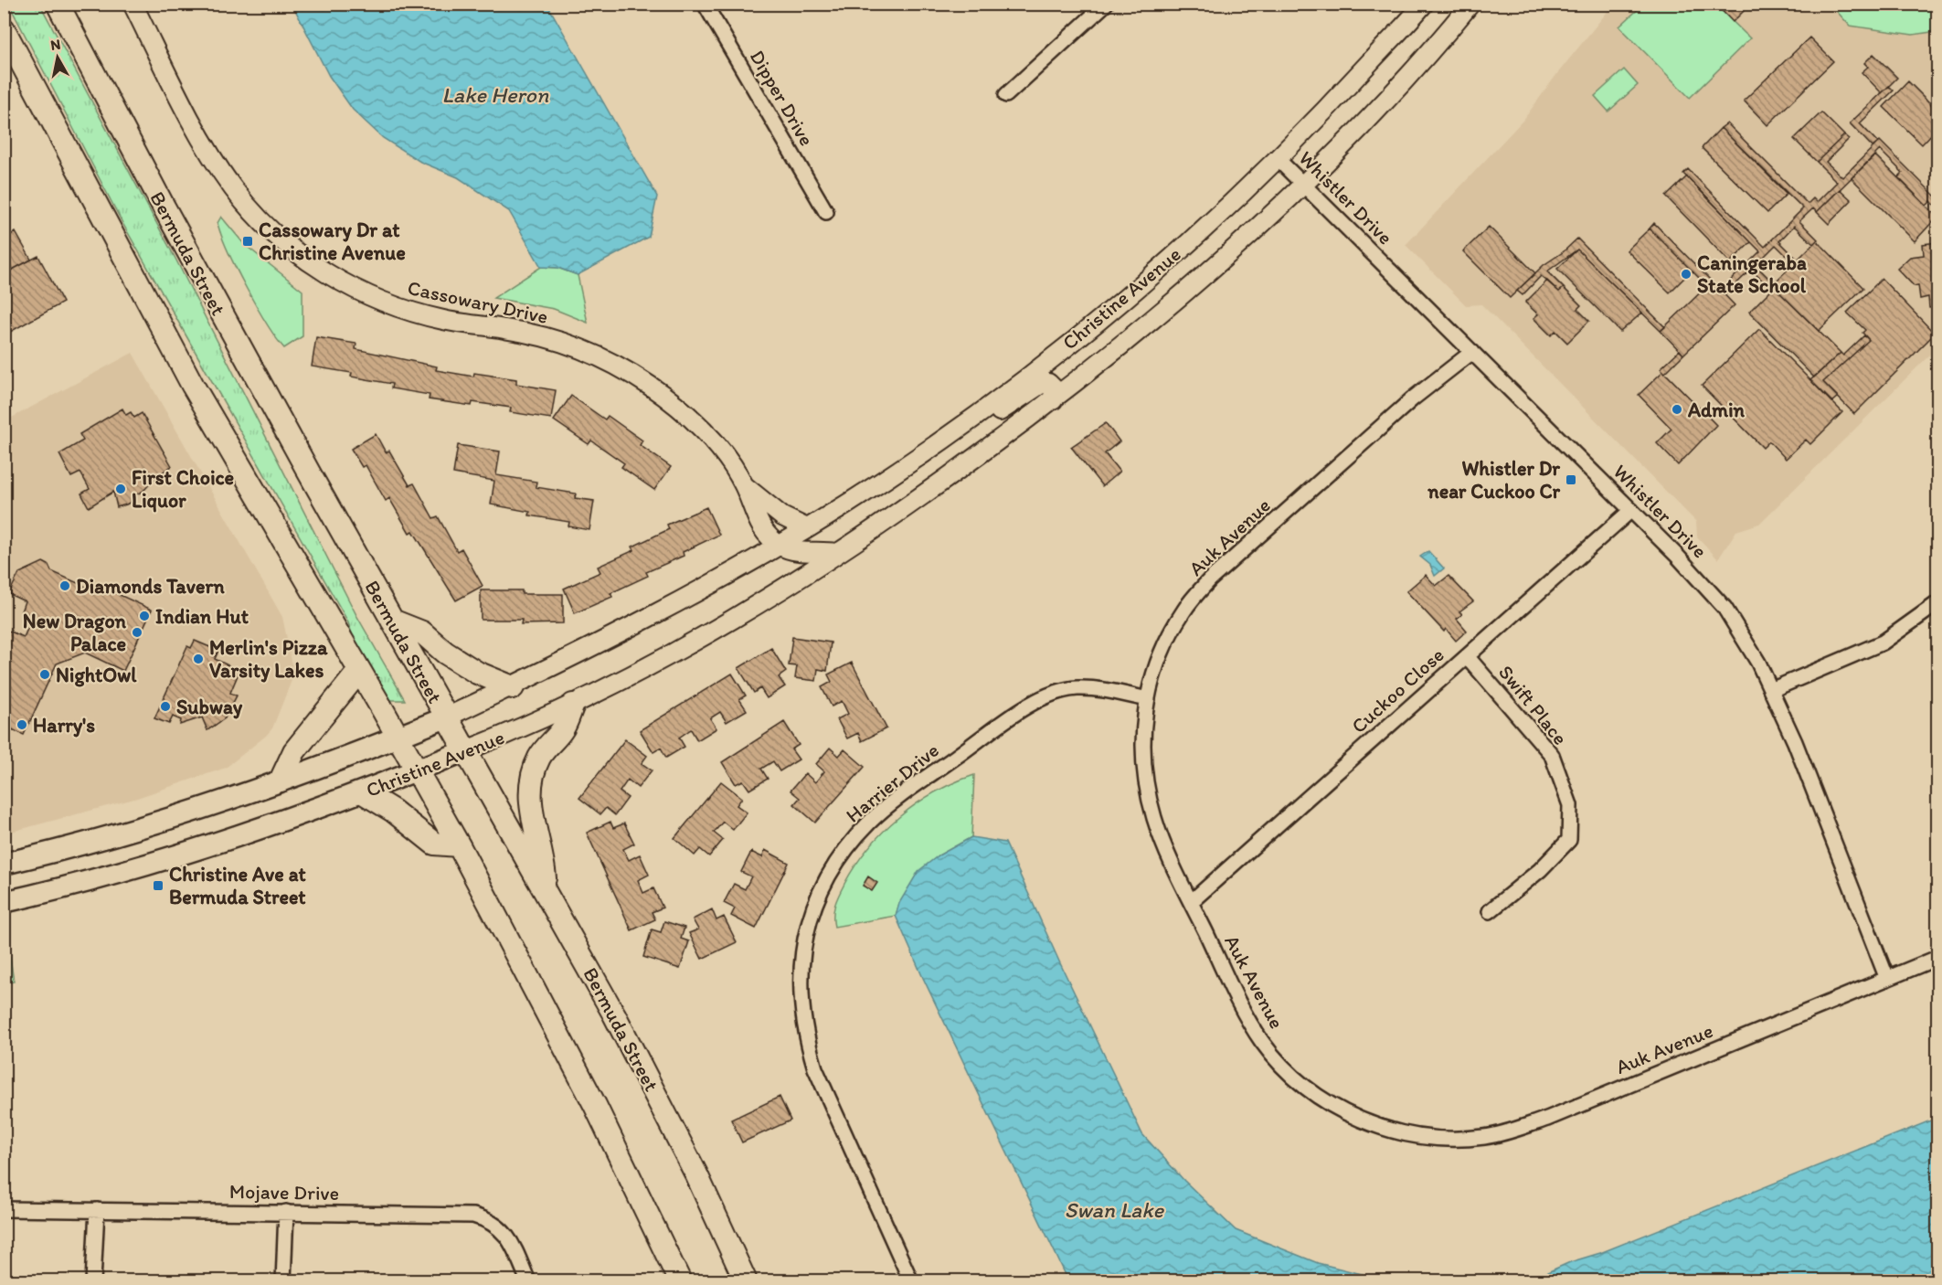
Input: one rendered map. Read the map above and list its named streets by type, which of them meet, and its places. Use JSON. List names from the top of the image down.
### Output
{
  "streets": {
    "main road": ["Bermuda Street", "Christine Avenue"],
    "street": [
      "Dipper Drive",
      "Whistler Drive",
      "Cassowary Drive",
      "Auk Avenue",
      "Cuckoo Close",
      "Swift Place",
      "Harrier Drive",
      "Mojave Drive"
    ]
  },
  "crossings": [
    ["Whistler Drive", "Christine Avenue"],
    ["Whistler Drive", "Auk Avenue"],
    ["Whistler Drive", "Cuckoo Close"],
    ["Bermuda Street", "Christine Avenue"],
    ["Christine Avenue", "Cassowary Drive"],
    ["Auk Avenue", "Cuckoo Close"],
    ["Auk Avenue", "Harrier Drive"],
    ["Cuckoo Close", "Swift Place"]
  ],
  "water": ["Lake Heron", "Swan Lake"],
  "places": {
    "transit": ["Cassowary Dr at Christine Avenue", "Whistler Dr near Cuckoo Cr", "Christine Ave at Bermuda Street"],
    "other": [
      "Caningeraba State School",
      "Admin",
      "First Choice Liquor",
      "Diamonds Tavern",
      "Indian Hut",
      "New Dragon Palace",
      "Merlin's Pizza Varsity Lakes",
      "NightOwl",
      "Subway",
      "Harry's"
    ]
  },
  "north": "top"
}
